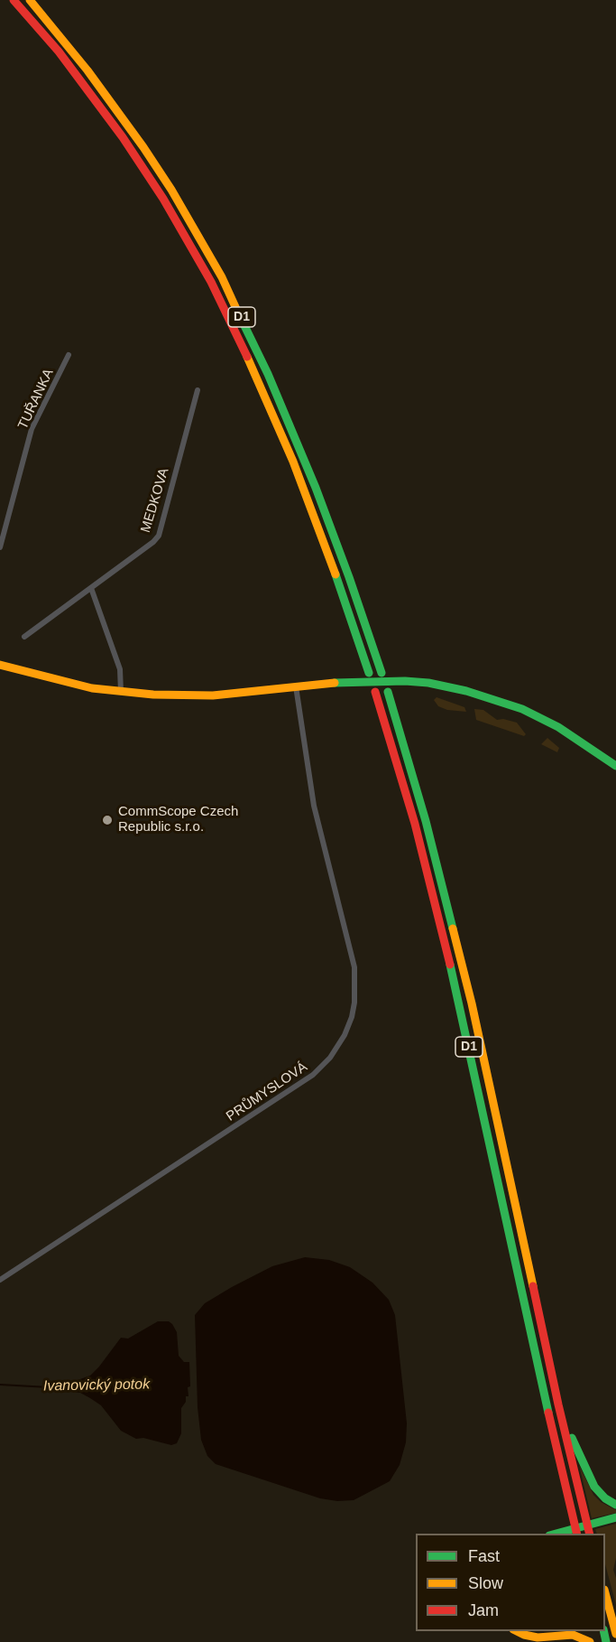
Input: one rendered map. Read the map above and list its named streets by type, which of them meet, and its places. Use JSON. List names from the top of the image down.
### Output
{
  "streets": {
    "main road": ["D1"],
    "street": ["TUŘANKA", "MEDKOVA", "PRŮMYSLOVÁ"]
  },
  "water": ["Ivanovický potok"],
  "places": ["CommScope Czech Republic s.r.o."],
  "legend": ["Fast", "Slow", "Jam"]
}
